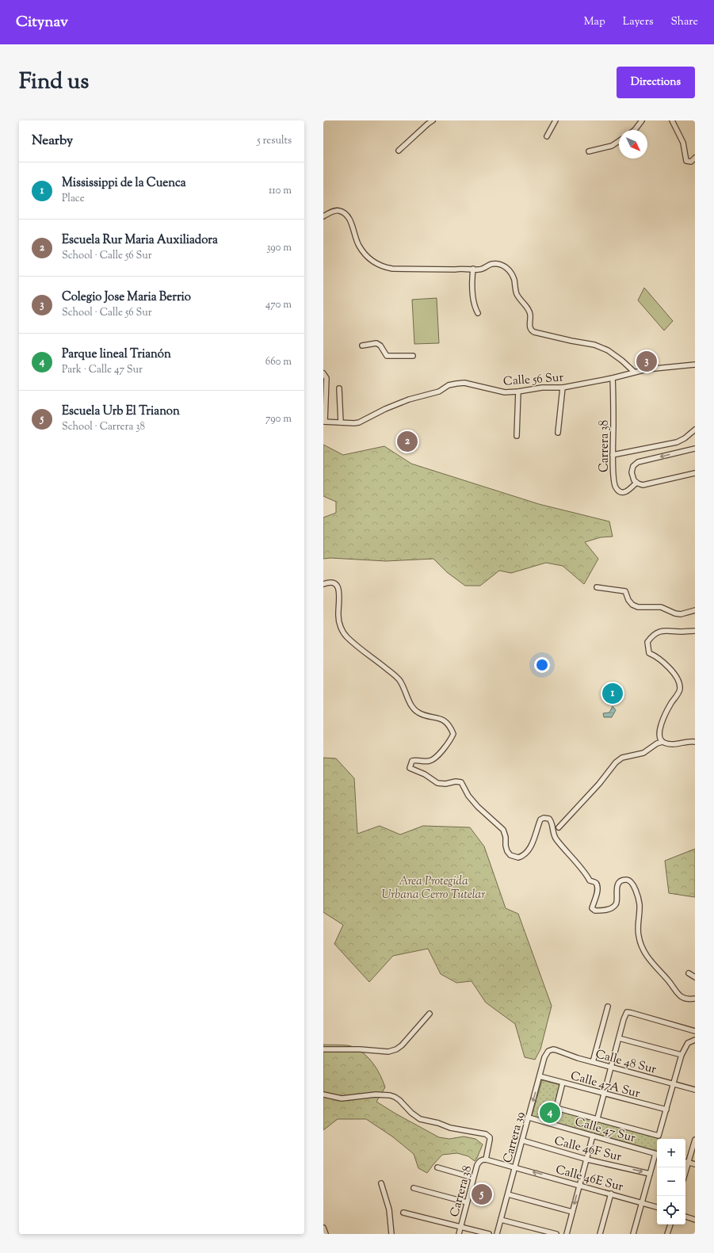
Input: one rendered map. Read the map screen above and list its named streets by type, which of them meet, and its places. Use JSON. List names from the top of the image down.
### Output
{
  "streets": {
    "street": [
      "Calle 56 Sur",
      "Carrera 38",
      "Calle 48 Sur",
      "Calle 47A Sur",
      "Calle 47 Sur",
      "Carrera 39",
      "Calle 46F Sur",
      "Calle 46E Sur"
    ]
  },
  "crossings": [
    ["Calle 56 Sur", "Carrera 38"],
    ["Carrera 38", "Carrera 39"],
    ["Carrera 38", "Calle 46E Sur"],
    ["Calle 48 Sur", "Carrera 39"],
    ["Calle 47A Sur", "Calle 47 Sur"],
    ["Calle 47A Sur", "Carrera 39"],
    ["Calle 47 Sur", "Carrera 39"],
    ["Carrera 39", "Calle 46F Sur"],
    ["Carrera 39", "Calle 46E Sur"]
  ],
  "one_way": ["Calle 46F Sur"],
  "parks": ["Area Protegida Urbana Cerro Tutelar"],
  "north": "bottom right",
  "page": {
    "header": "Citynav",
    "nav": ["Map", "Layers", "Share"],
    "title": "Find us",
    "buttons": "Directions",
    "heading": ["Nearby", "5 results"],
    "list": [
      {
        "mark": "1",
        "name": "Mississippi de la Cuenca",
        "note": "Place",
        "value": "110 m"
      },
      {
        "mark": "2",
        "name": "Escuela Rur Maria Auxiliadora",
        "note": "School · Calle 56 Sur",
        "value": "390 m"
      },
      {
        "mark": "3",
        "name": "Colegio Jose Maria Berrio",
        "note": "School · Calle 56 Sur",
        "value": "470 m"
      },
      {
        "mark": "4",
        "name": "Parque lineal Trianón",
        "note": "Park · Calle 47 Sur",
        "value": "660 m"
      },
      {
        "mark": "5",
        "name": "Escuela Urb El Trianon",
        "note": "School · Carrera 38",
        "value": "790 m"
      }
    ],
    "pins": [
      "3",
      "2",
      "1",
      "4",
      "5"
    ],
    "map_buttons": ["+", "−"]
  }
}
